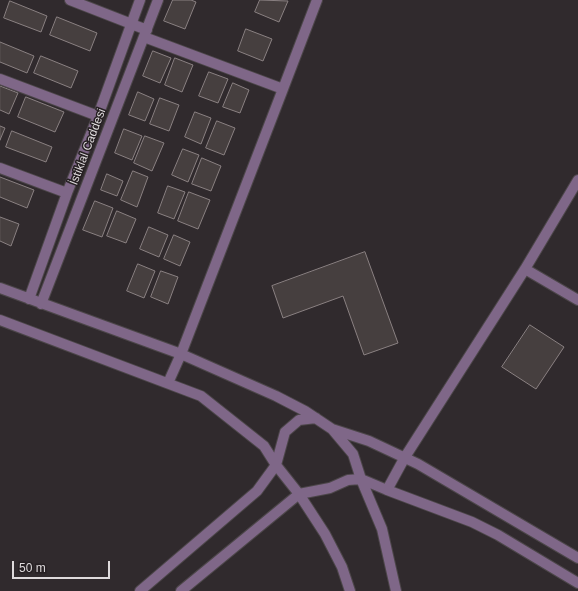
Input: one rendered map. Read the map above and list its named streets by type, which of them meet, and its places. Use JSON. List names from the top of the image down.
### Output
{
  "streets": {
    "street": ["İstiklal Caddesi"]
  },
  "scale_bar": "50 m"
}
